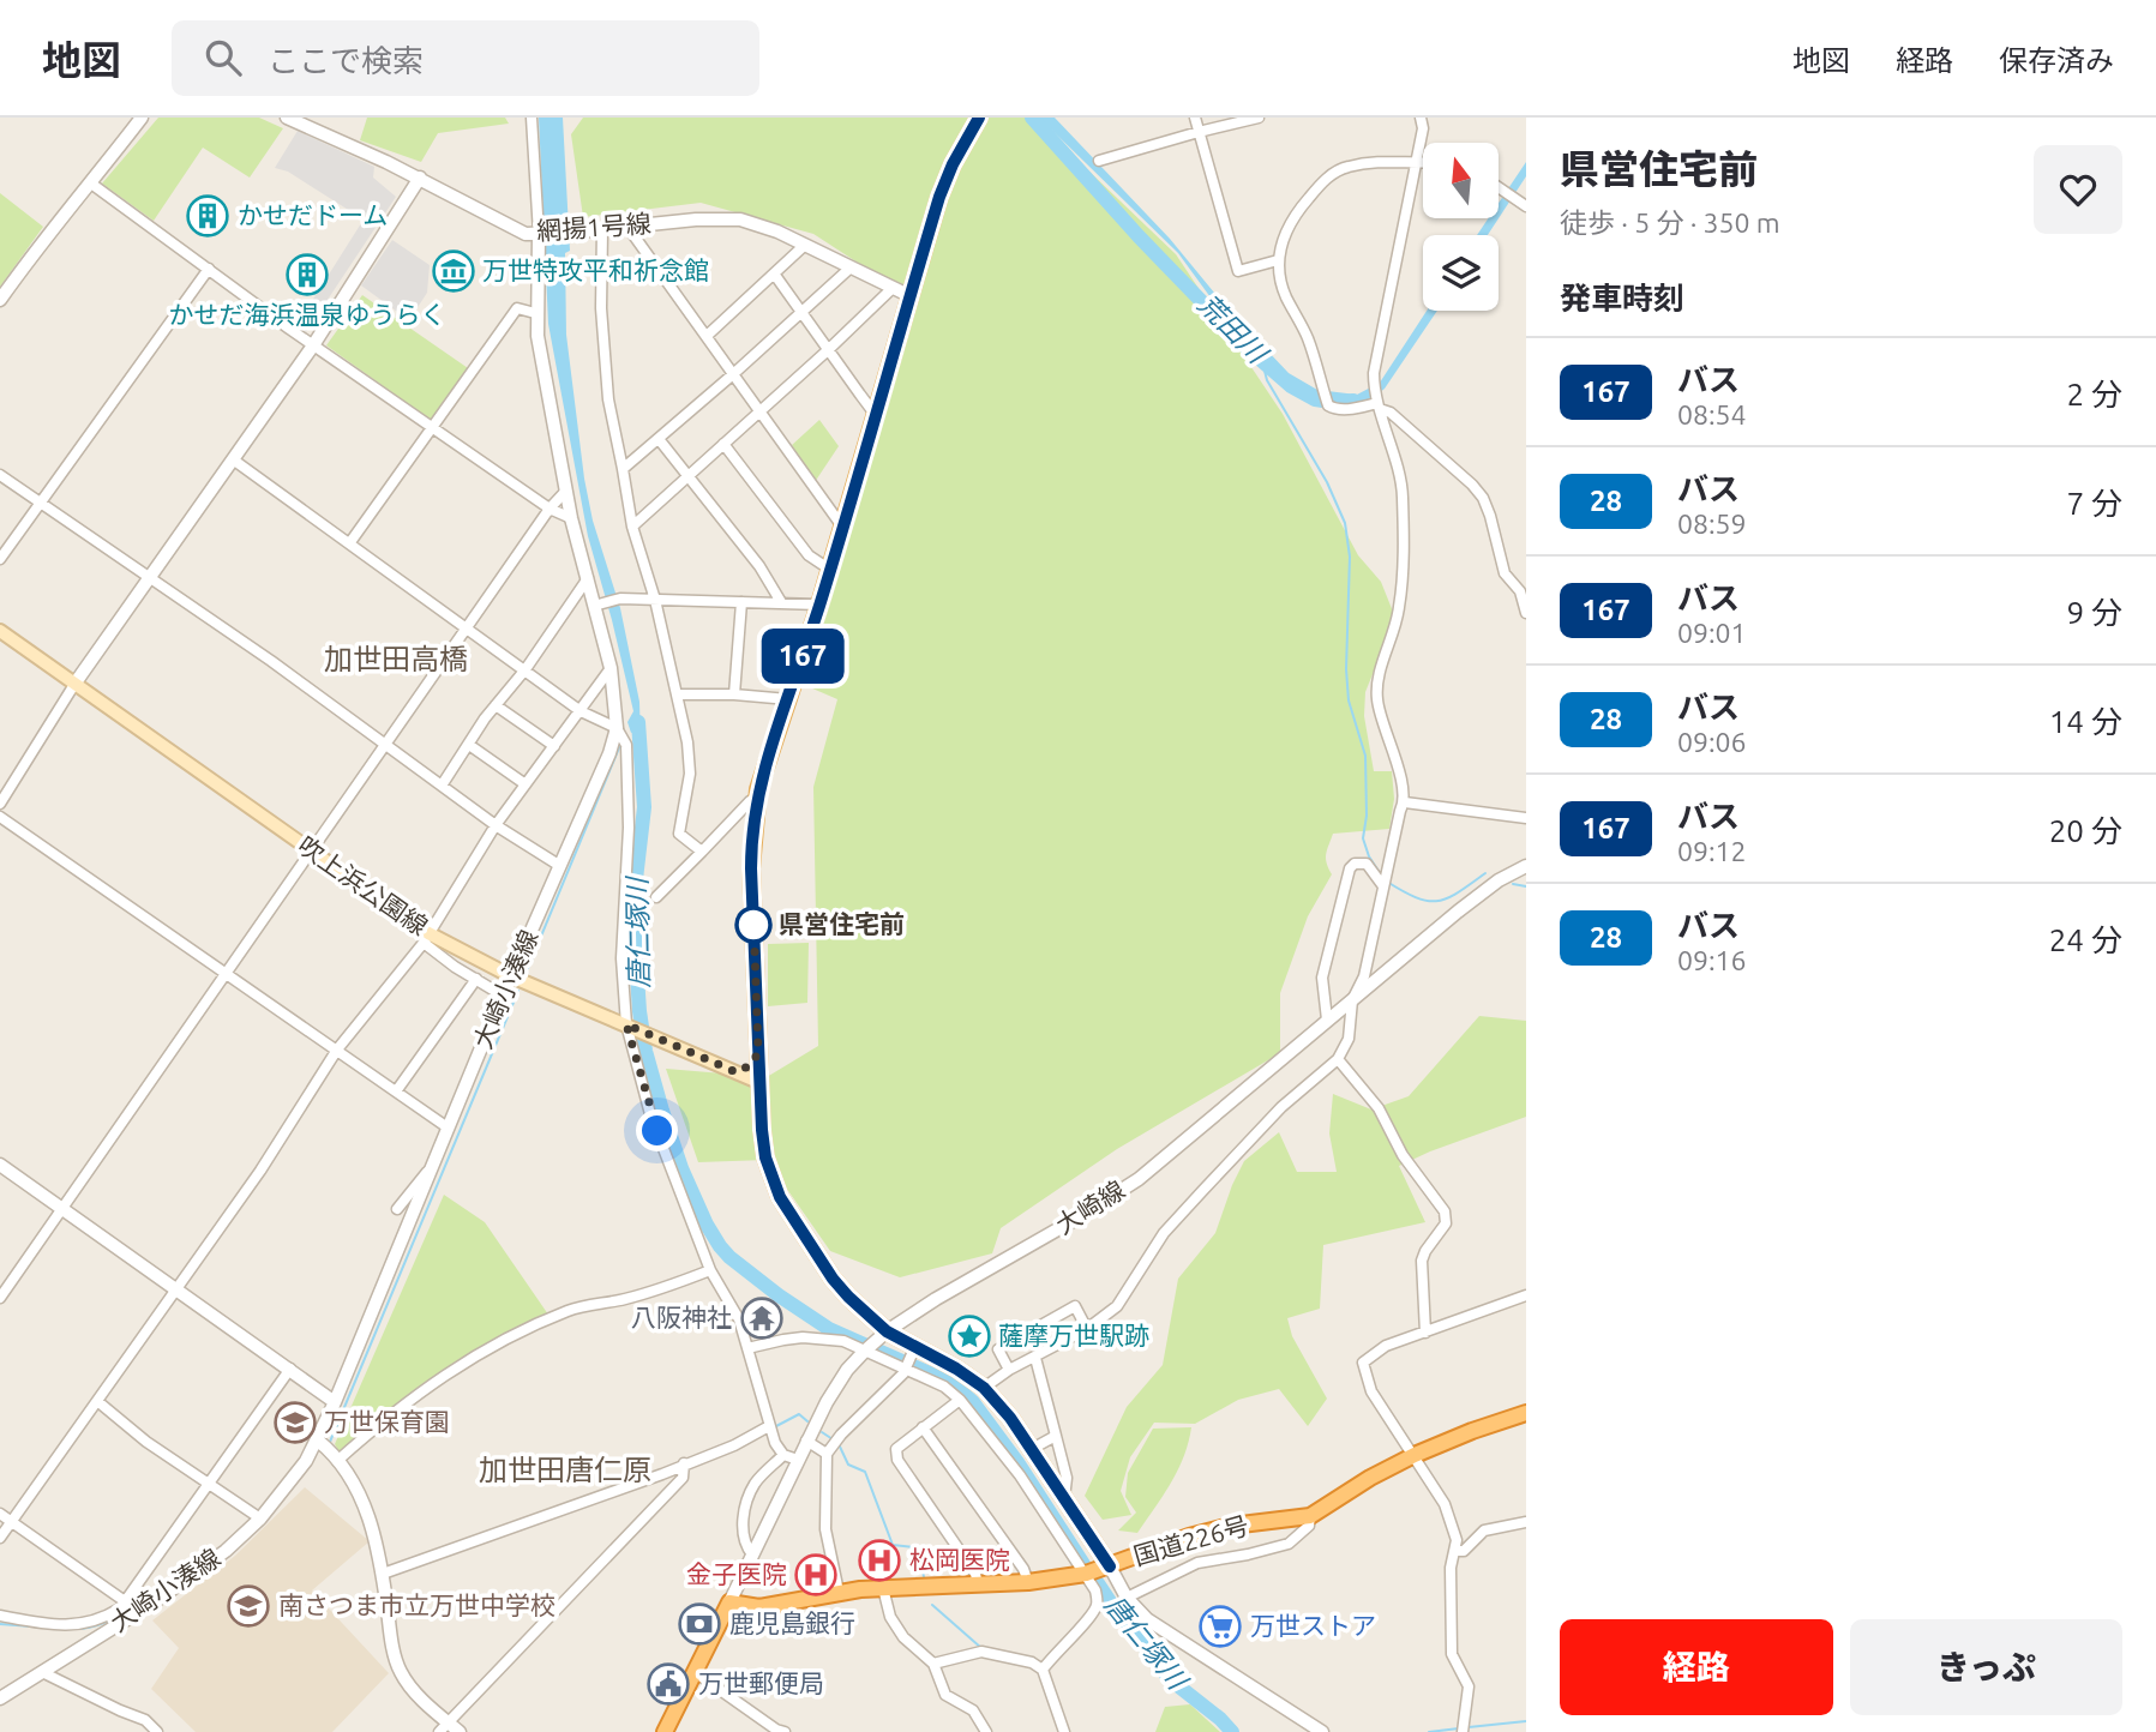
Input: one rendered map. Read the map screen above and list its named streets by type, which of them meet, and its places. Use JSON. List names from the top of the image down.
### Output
{
  "streets": {
    "highway": ["国道226号"],
    "main road": ["吹上浜公園線"],
    "street": ["網揚1号線", "大崎小湊線", "大崎線"]
  },
  "crossings": [
    ["網揚1号線", "大崎小湊線"],
    ["吹上浜公園線", "大崎小湊線"],
    ["大崎線", "国道226号"]
  ],
  "districts": ["加世田高橋", "加世田唐仁原"],
  "water": ["荒田川", "唐仁塚川"],
  "places": {
    "building": ["かせだドーム", "かせだ海浜温泉ゆうらく"],
    "museum": ["万世特攻平和祈念館"],
    "other": ["県営住宅前"],
    "temple": ["八阪神社"],
    "place": ["薩摩万世駅跡"],
    "school or university": ["万世保育園", "南さつま市立万世中学校"],
    "hospital": ["松岡医院", "金子医院"],
    "bank": ["鹿児島銀行"],
    "supermarket": ["万世ストア"],
    "public building": ["万世郵便局"]
  },
  "lines": ["bus line 167"],
  "north": "top",
  "page": {
    "header": "地図",
    "search": "ここで検索",
    "nav": ["地図", "経路", "保存済み"],
    "on_map": "167",
    "heading": [
      ["県営住宅前", "徒歩 · 5 分 · 350 m"],
      "発車時刻"
    ],
    "list": [
      {
        "mark": "167",
        "name": "バス",
        "note": "08:54",
        "value": "2 分"
      },
      {
        "mark": "28",
        "name": "バス",
        "note": "08:59",
        "value": "7 分"
      },
      {
        "mark": "167",
        "name": "バス",
        "note": "09:01",
        "value": "9 分"
      },
      {
        "mark": "28",
        "name": "バス",
        "note": "09:06",
        "value": "14 分"
      },
      {
        "mark": "167",
        "name": "バス",
        "note": "09:12",
        "value": "20 分"
      },
      {
        "mark": "28",
        "name": "バス",
        "note": "09:16",
        "value": "24 分"
      }
    ],
    "buttons": ["経路", "きっぷ"]
  }
}
